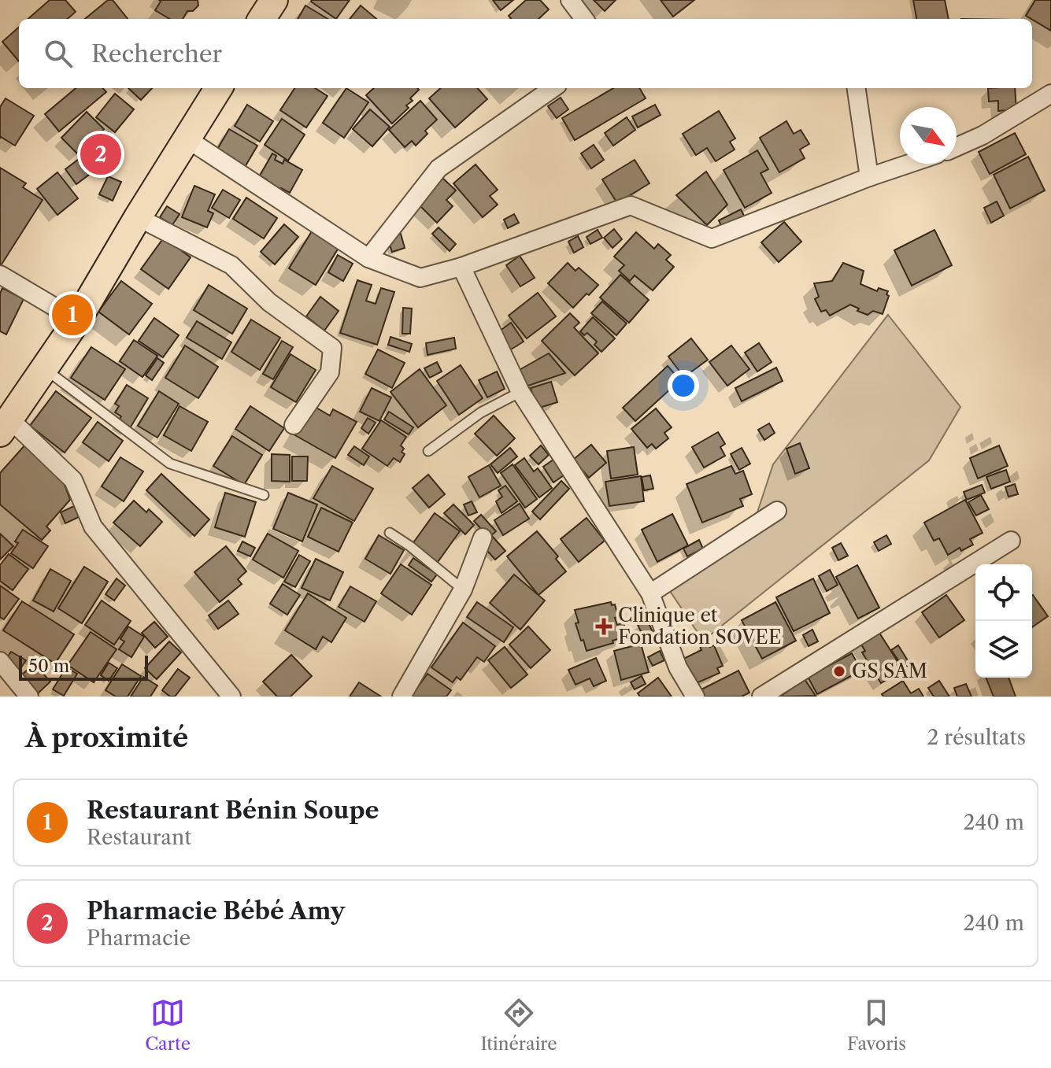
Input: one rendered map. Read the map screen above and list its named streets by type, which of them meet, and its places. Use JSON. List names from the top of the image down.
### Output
{
  "places": {
    "health": ["Clinique et Fondation SOVEE"],
    "other": ["GS SAM"]
  },
  "scale_bar": "50 m",
  "north": "bottom right",
  "page": {
    "search": "Rechercher",
    "pins": ["2", "1"],
    "scale": "50 m",
    "heading": ["À proximité", "2 résultats"],
    "list": [
      {
        "mark": "1",
        "name": "Restaurant Bénin Soupe",
        "note": "Restaurant",
        "value": "240 m"
      },
      {
        "mark": "2",
        "name": "Pharmacie Bébé Amy",
        "note": "Pharmacie",
        "value": "240 m"
      }
    ],
    "nav": ["Carte", "Itinéraire", "Favoris"]
  }
}
